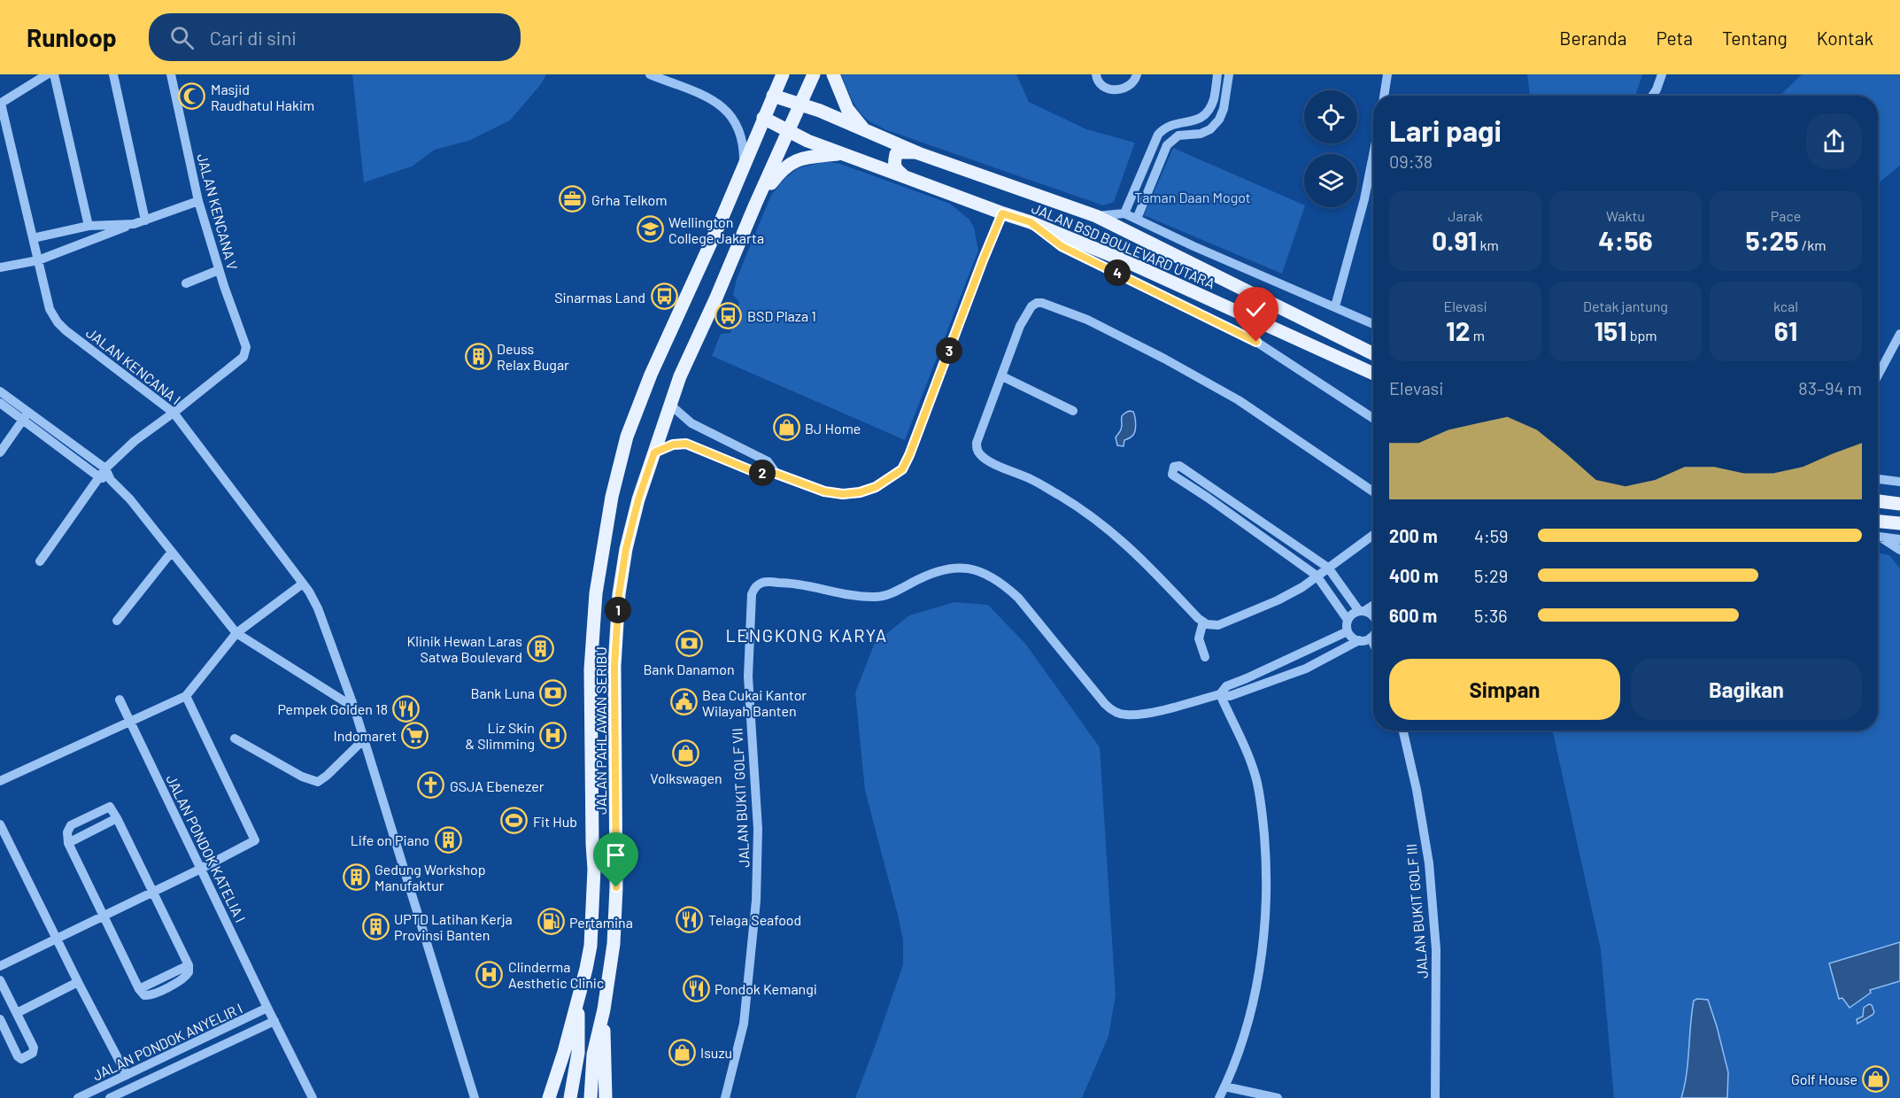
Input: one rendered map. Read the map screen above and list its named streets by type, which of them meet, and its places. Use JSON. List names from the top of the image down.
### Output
{
  "streets": {
    "main road": ["JALAN BSD BOULEVARD UTARA", "JALAN PAHLAWAN SERIBU"],
    "street": [
      "JALAN KENCANA V",
      "JALAN KENCANA I",
      "JALAN BUKIT GOLF VII",
      "JALAN PONDOK KATELIA I",
      "JALAN BUKIT GOLF III",
      "JALAN PONDOK ANYELIR I"
    ]
  },
  "crossings": [
    ["JALAN KENCANA V", "JALAN KENCANA I"],
    ["JALAN BSD BOULEVARD UTARA", "JALAN PAHLAWAN SERIBU"],
    ["JALAN PONDOK KATELIA I", "JALAN PONDOK ANYELIR I"]
  ],
  "districts": ["LENGKONG KARYA"],
  "parks": ["Taman Daan Mogot"],
  "places": {
    "mosque": ["Masjid Raudhatul Hakim"],
    "office": ["Grha Telkom"],
    "school or university": ["Wellington College Jakarta"],
    "bus stop": ["Sinarmas Land", "BSD Plaza 1"],
    "building": [
      "Deuss Relax Bugar",
      "Klinik Hewan Laras Satwa Boulevard",
      "Life on Piano",
      "Gedung Workshop Manufaktur",
      "UPTD Latihan Kerja Provinsi Banten"
    ],
    "shop": [
      "BJ Home",
      "Volkswagen",
      "Isuzu",
      "Golf House"
    ],
    "bank": ["Bank Danamon", "Bank Luna"],
    "public building": ["Bea Cukai Kantor Wilayah Banten"],
    "restaurant": ["Pempek Golden 18", "Telaga Seafood", "Pondok Kemangi"],
    "supermarket": ["Indomaret"],
    "hospital": ["Liz Skin & Slimming", "Clinderma Aesthetic Clinic"],
    "church": ["GSJA Ebenezer"],
    "sports": ["Fit Hub"],
    "fuel station": ["Pertamina"]
  },
  "page": {
    "header": "Runloop",
    "search": "Cari di sini",
    "nav": [
      "Beranda",
      "Peta",
      "Tentang",
      "Kontak"
    ],
    "heading": ["Lari pagi", "09:38"],
    "stats": [
      ["Jarak", "0.91 km"],
      ["Waktu", "4:56"],
      ["Pace", "5:25 /km"],
      ["Elevasi", "12 m"],
      ["Detak jantung", "151 bpm"],
      ["kcal", "61"]
    ],
    "pins": [
      "4",
      "3",
      "2",
      "1"
    ],
    "chart": ["Elevasi", "83–94 m"],
    "list": [
      {
        "name": "200 m",
        "note": "4:59"
      },
      {
        "name": "400 m",
        "note": "5:29"
      },
      {
        "name": "600 m",
        "note": "5:36"
      }
    ],
    "buttons": ["Simpan", "Bagikan"]
  }
}
